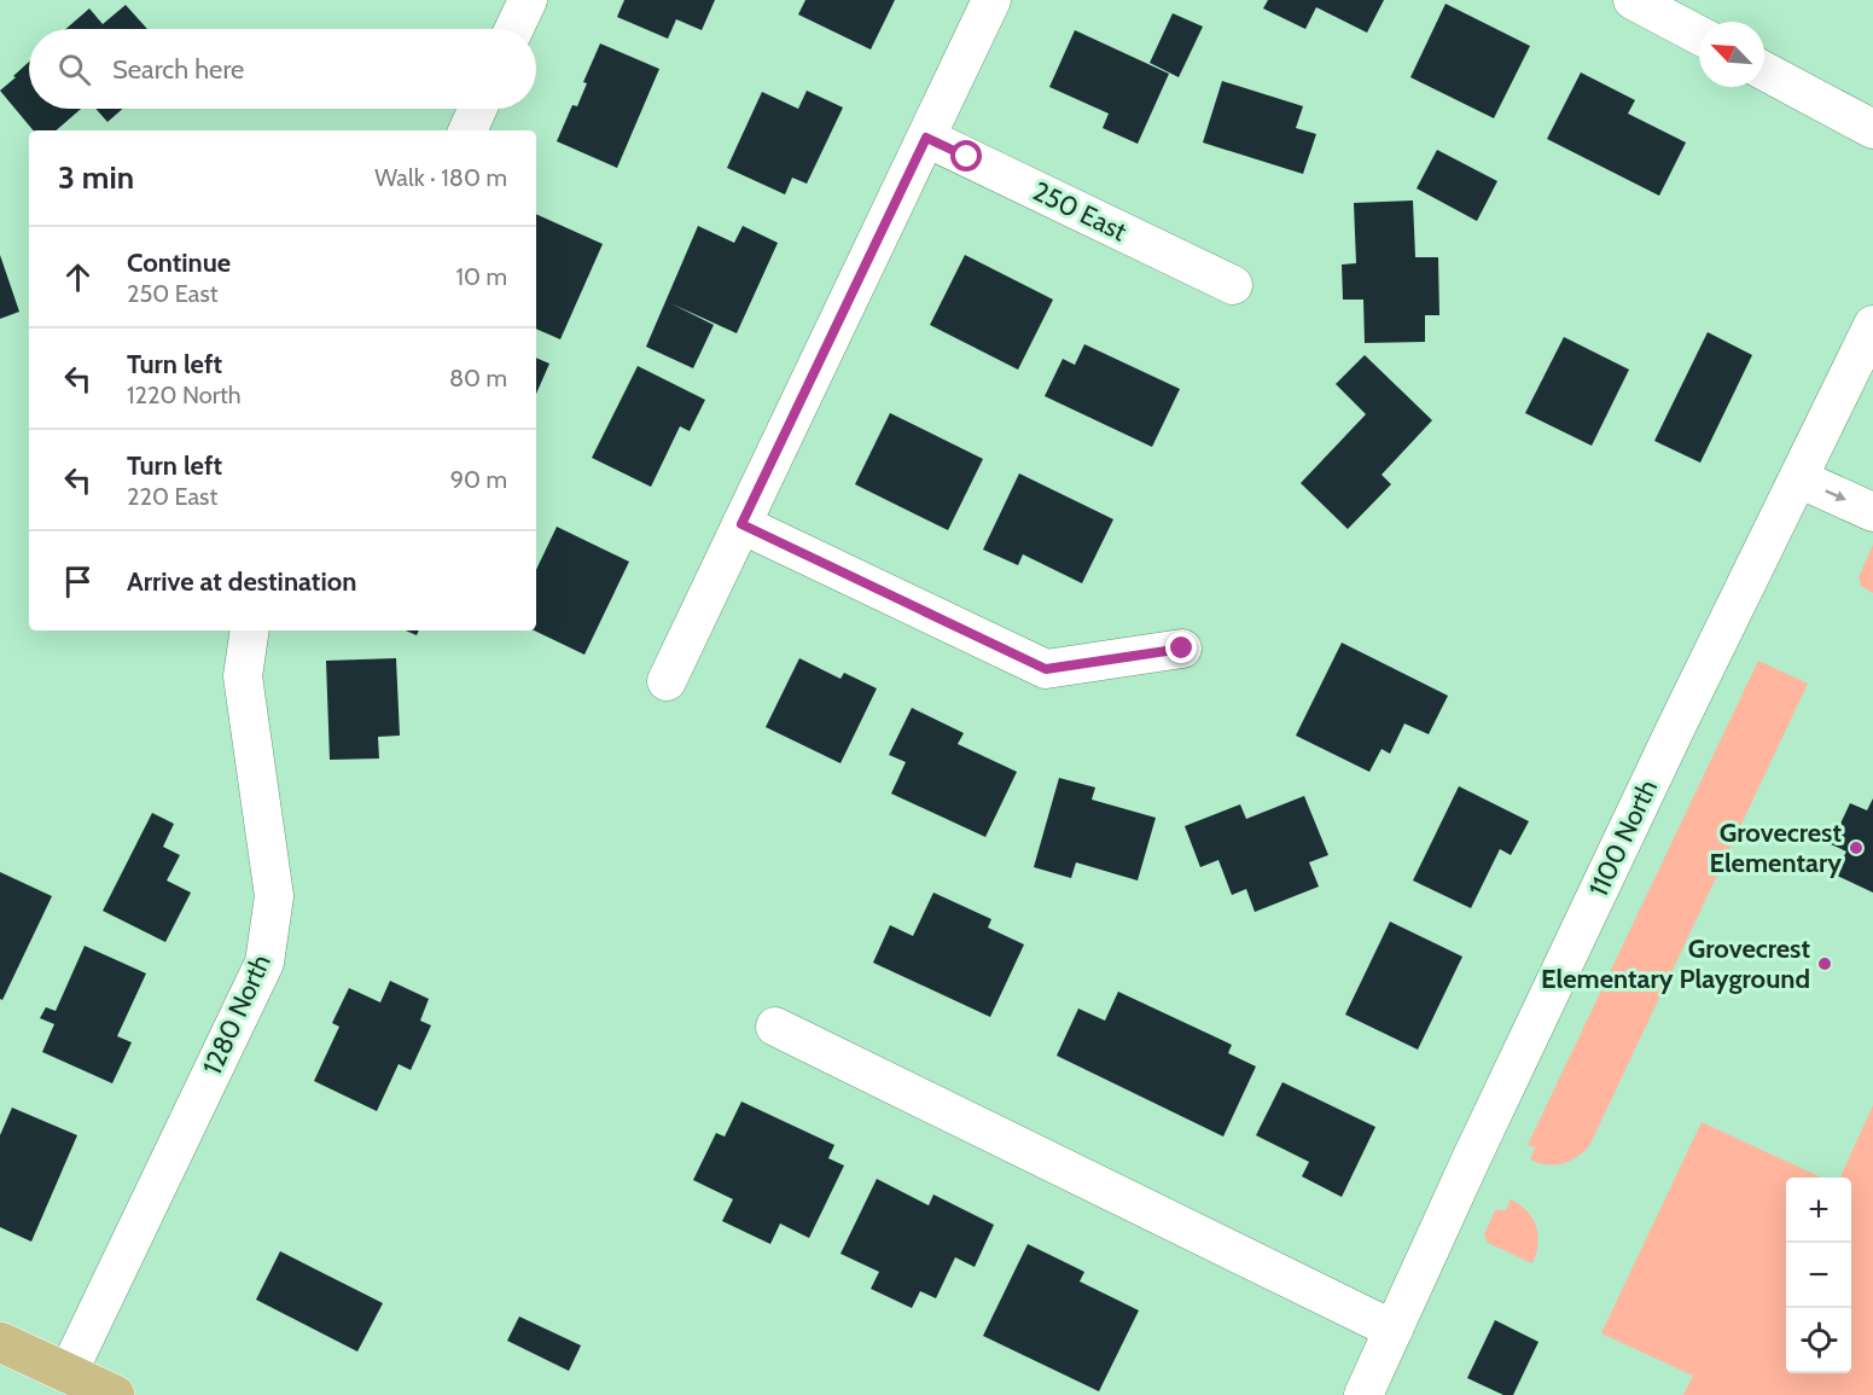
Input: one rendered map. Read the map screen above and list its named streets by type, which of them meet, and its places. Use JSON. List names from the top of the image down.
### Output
{
  "streets": {
    "street": ["250 East", "1100 North", "1280 North"]
  },
  "places": ["Grovecrest Elementary", "Grovecrest Elementary Playground"],
  "north": "top left",
  "page": {
    "search": "Search here",
    "heading": ["3 min", "Walk · 180 m"],
    "list": [
      ["Continue", "250 East", "10 m"],
      ["Turn left", "1220 North", "80 m"],
      ["Turn left", "220 East", "90 m"],
      "Arrive at destination"
    ],
    "map_buttons": ["+", "−"]
  }
}
